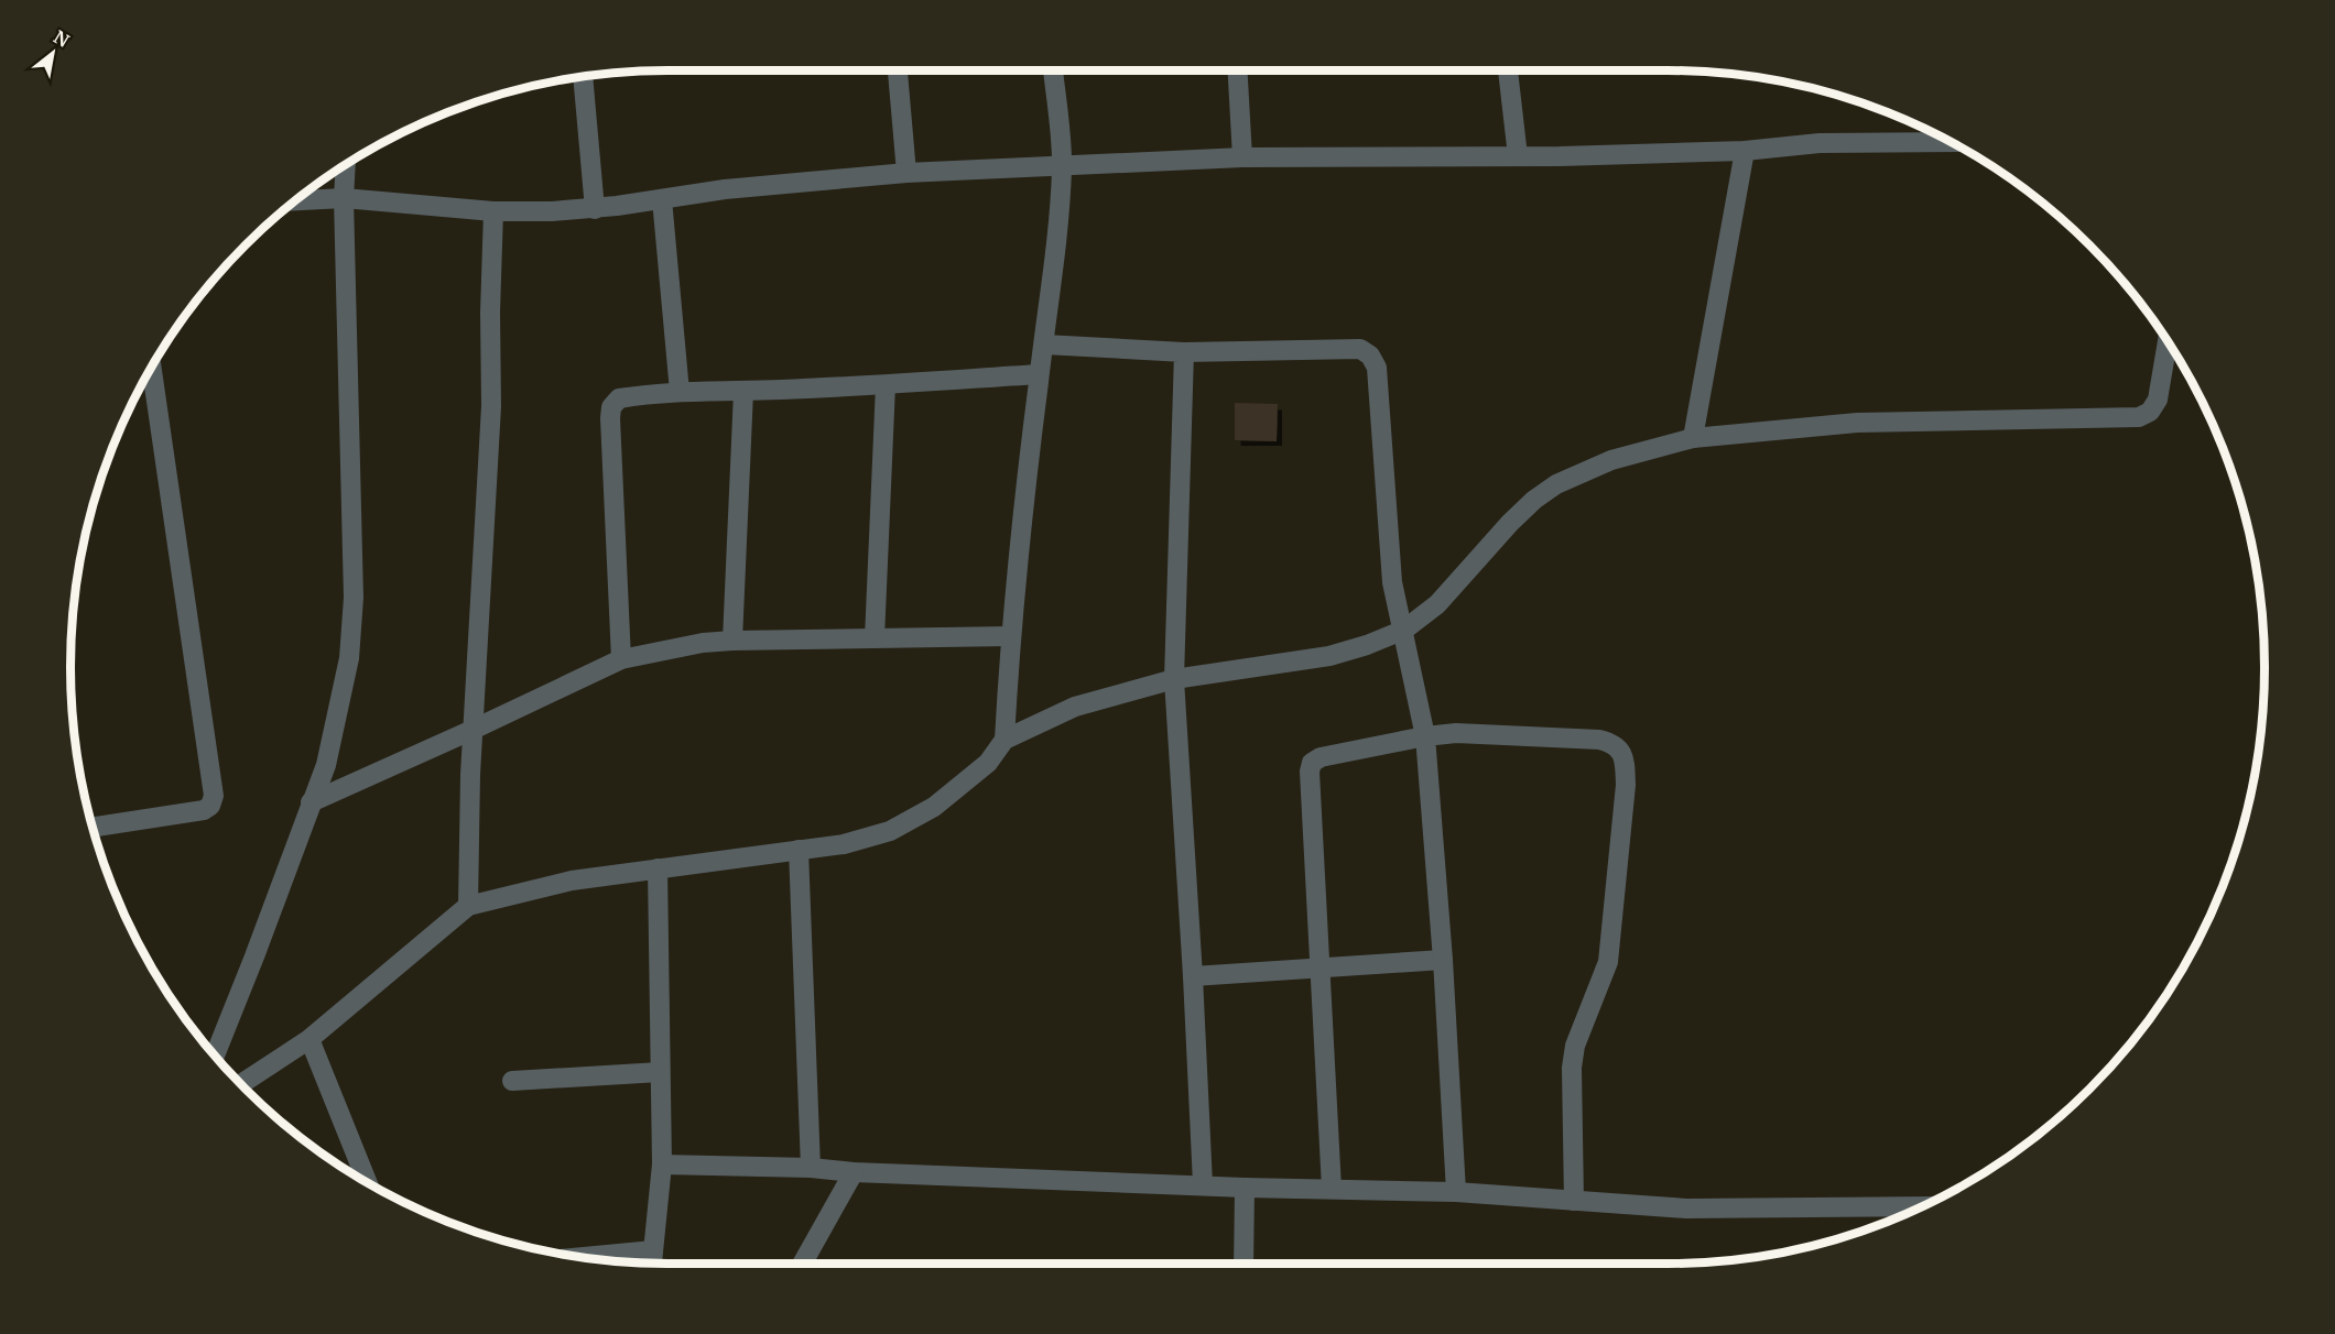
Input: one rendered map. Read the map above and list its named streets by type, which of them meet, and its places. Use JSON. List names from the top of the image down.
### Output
{
  "north": "top right"
}
